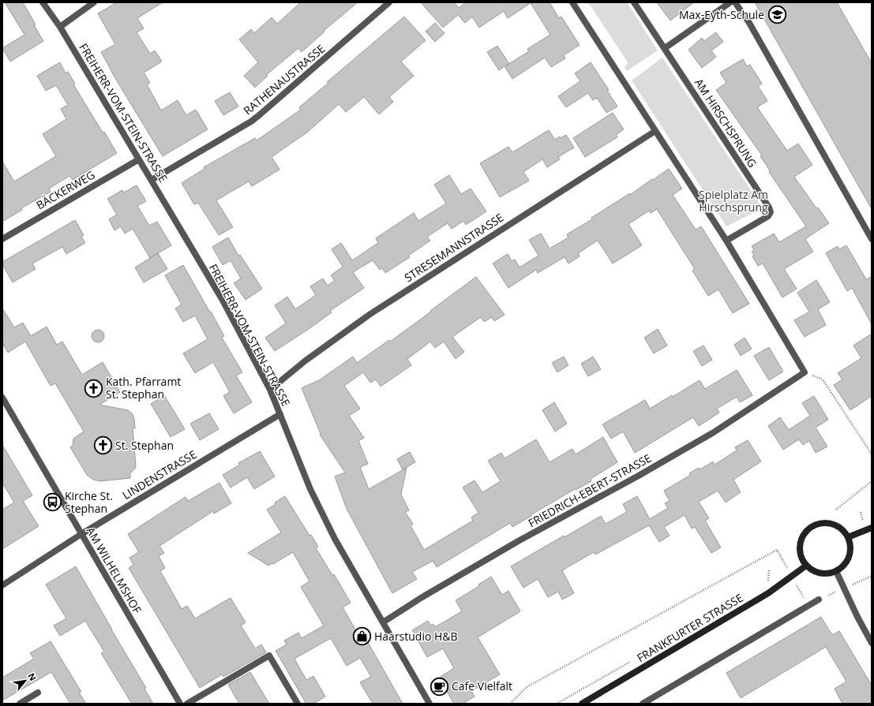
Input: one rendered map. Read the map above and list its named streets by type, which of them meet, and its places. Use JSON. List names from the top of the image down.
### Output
{
  "streets": {
    "street": [
      "RATHENAUSTRASSE",
      "FREIHERR-VOM-STEIN-STRASSE",
      "AM HIRSCHSPRUNG",
      "BÄCKERWEG",
      "STRESEMANNSTRASSE",
      "LINDENSTRASSE",
      "FRIEDRICH-EBERT-STRASSE",
      "AM WILHELMSHOF",
      "FRANKFURTER STRASSE"
    ]
  },
  "crossings": [
    ["RATHENAUSTRASSE", "FREIHERR-VOM-STEIN-STRASSE"],
    ["FREIHERR-VOM-STEIN-STRASSE", "BÄCKERWEG"],
    ["FREIHERR-VOM-STEIN-STRASSE", "STRESEMANNSTRASSE"],
    ["FREIHERR-VOM-STEIN-STRASSE", "LINDENSTRASSE"],
    ["FREIHERR-VOM-STEIN-STRASSE", "FRIEDRICH-EBERT-STRASSE"],
    ["LINDENSTRASSE", "AM WILHELMSHOF"]
  ],
  "parks": ["Spielplatz Am Hirschsprung"],
  "places": {
    "school or university": ["Max-Eyth-Schule"],
    "church": ["Kath. Pfarramt St. Stephan", "St. Stephan"],
    "bus stop": ["Kirche St. Stephan"],
    "shop": ["Haarstudio H&B"],
    "cafe": ["Cafe Vielfalt"]
  },
  "north": "top right"
}
